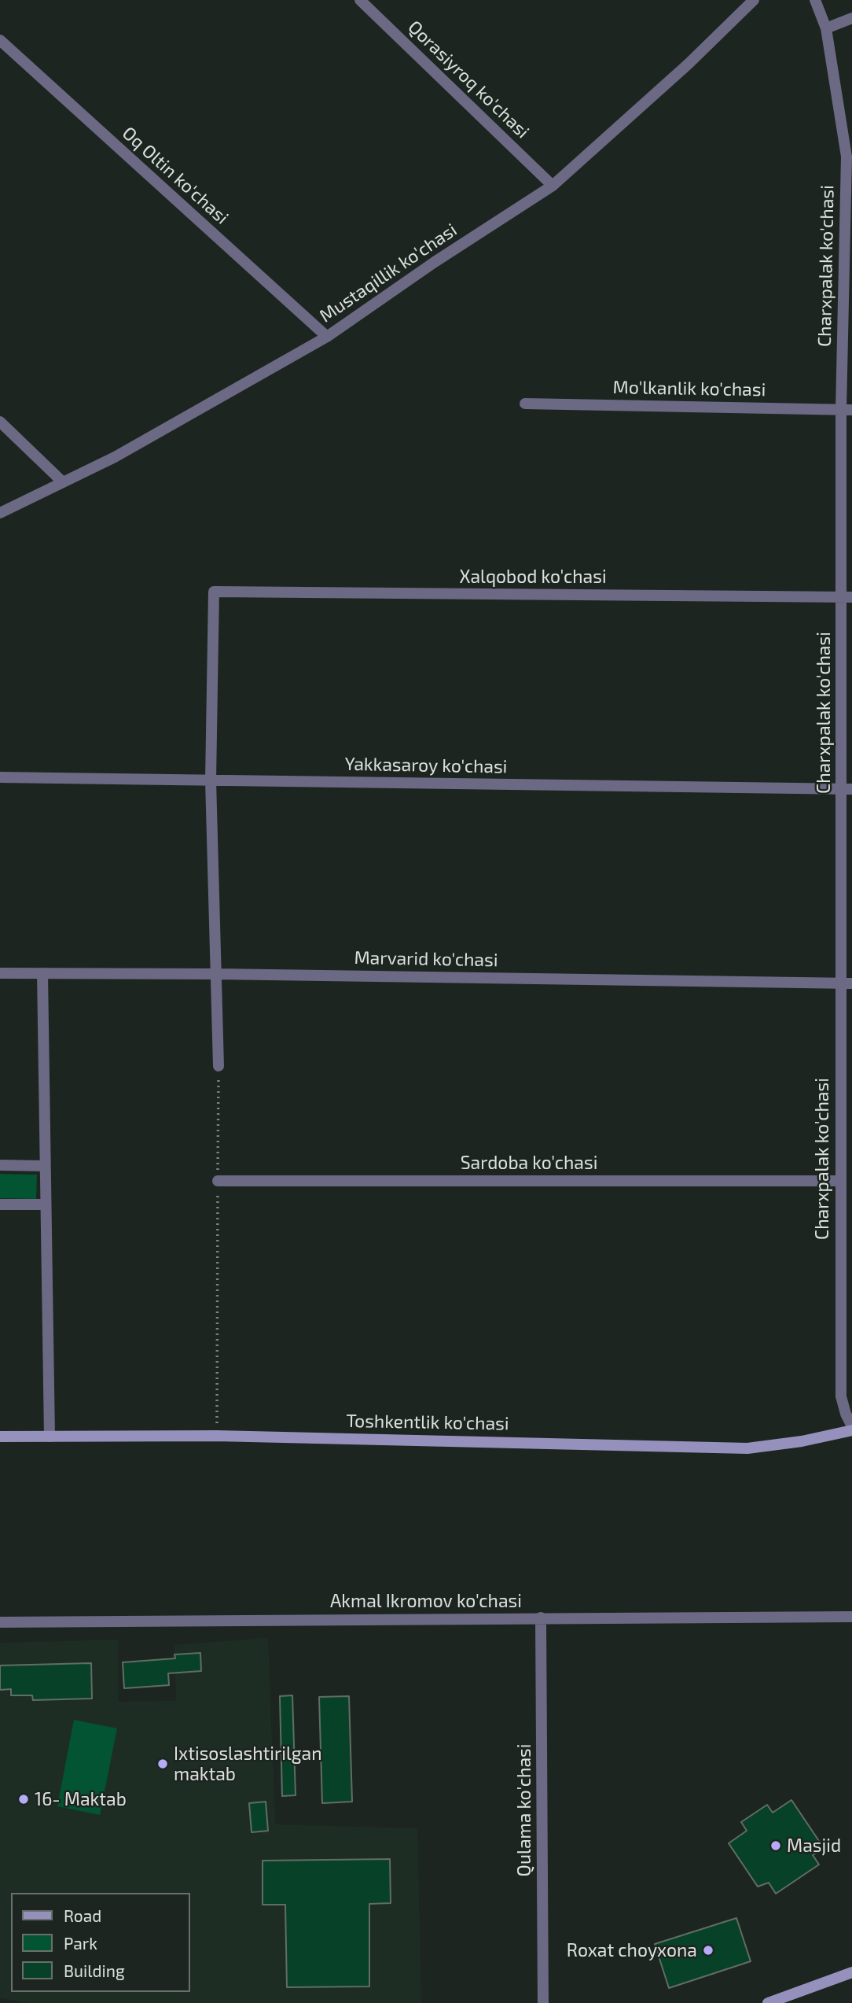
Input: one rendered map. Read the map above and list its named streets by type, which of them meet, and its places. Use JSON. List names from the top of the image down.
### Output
{
  "streets": {
    "main road": ["Toshkentlik ko'chasi"],
    "street": [
      "Qorasiyroq ko'chasi",
      "Oq Oltin ko'chasi",
      "Charxpalak ko'chasi",
      "Mustaqillik ko'chasi",
      "Mo'lkanlik ko'chasi",
      "Xalqobod ko'chasi",
      "Yakkasaroy ko'chasi",
      "Marvarid ko'chasi",
      "Sardoba ko'chasi",
      "Akmal Ikromov ko'chasi",
      "Qulama ko'chasi"
    ]
  },
  "crossings": [
    ["Qorasiyroq ko'chasi", "Mustaqillik ko'chasi"],
    ["Oq Oltin ko'chasi", "Mustaqillik ko'chasi"],
    ["Charxpalak ko'chasi", "Mo'lkanlik ko'chasi"],
    ["Charxpalak ko'chasi", "Xalqobod ko'chasi"],
    ["Charxpalak ko'chasi", "Yakkasaroy ko'chasi"],
    ["Charxpalak ko'chasi", "Marvarid ko'chasi"],
    ["Charxpalak ko'chasi", "Sardoba ko'chasi"],
    ["Charxpalak ko'chasi", "Toshkentlik ko'chasi"],
    ["Xalqobod ko'chasi", "Yakkasaroy ko'chasi"],
    ["Akmal Ikromov ko'chasi", "Qulama ko'chasi"]
  ],
  "places": [
    "Ixtisoslashtirilgan maktab",
    "16- Maktab",
    "Masjid",
    "Roxat choyxona"
  ],
  "legend": ["Road", "Park", "Building"]
}
